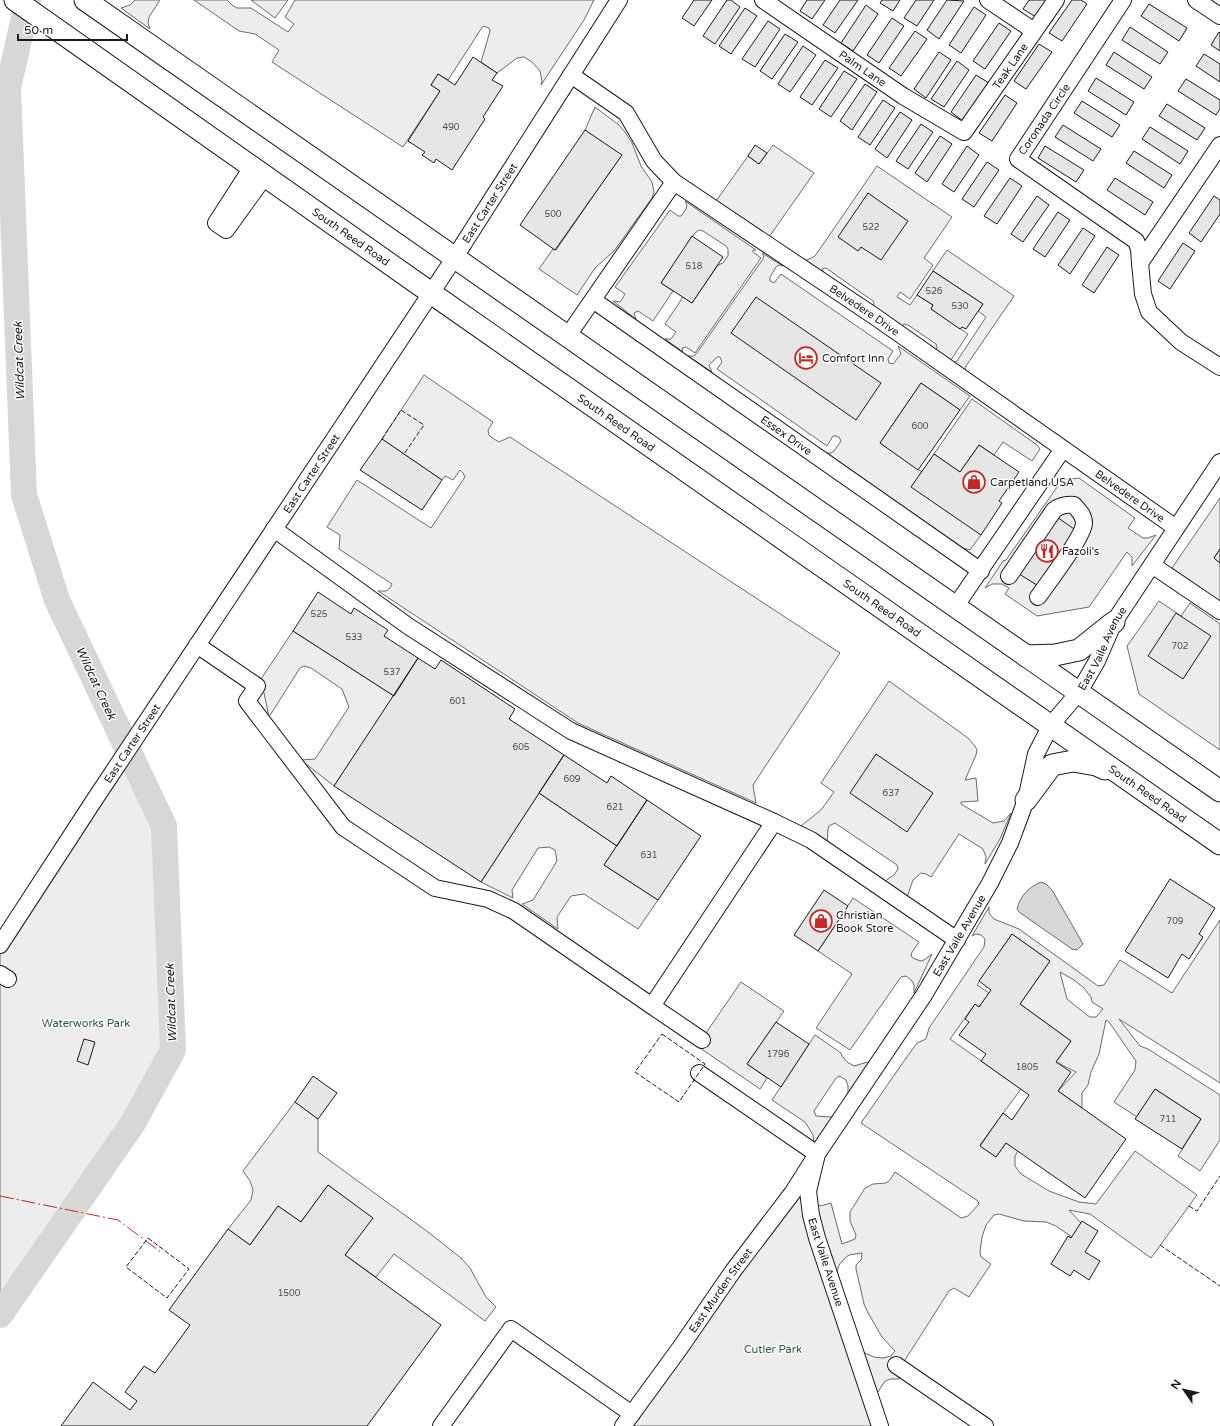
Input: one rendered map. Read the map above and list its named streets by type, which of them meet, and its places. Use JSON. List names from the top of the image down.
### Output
{
  "streets": {
    "main road": ["South Reed Road"],
    "street": [
      "Teak Lane",
      "Palm Lane",
      "Coronada Circle",
      "East Carter Street",
      "Belvedere Drive",
      "Essex Drive",
      "East Vaile Avenue",
      "East Murden Street"
    ]
  },
  "crossings": [
    ["Teak Lane", "Palm Lane"],
    ["East Carter Street", "South Reed Road"],
    ["East Carter Street", "Belvedere Drive"],
    ["South Reed Road", "East Vaile Avenue"],
    ["Belvedere Drive", "East Vaile Avenue"],
    ["East Vaile Avenue", "East Murden Street"]
  ],
  "water": ["Wildcat Creek"],
  "parks": ["Waterworks Park", "Cutler Park"],
  "places": {
    "hotel": ["Comfort Inn"],
    "shop": ["Carpetland USA", "Christian Book Store"],
    "restaurant": ["Fazoli's"]
  },
  "house_numbers": [
    "490",
    "500",
    "522",
    "518",
    "526",
    "530",
    "600",
    "525",
    "533",
    "702",
    "537",
    "601",
    "605",
    "609",
    "637",
    "621",
    "631",
    "709",
    "1796",
    "1805",
    "711",
    "1500"
  ],
  "scale_bar": "50 m",
  "north": "top left"
}
